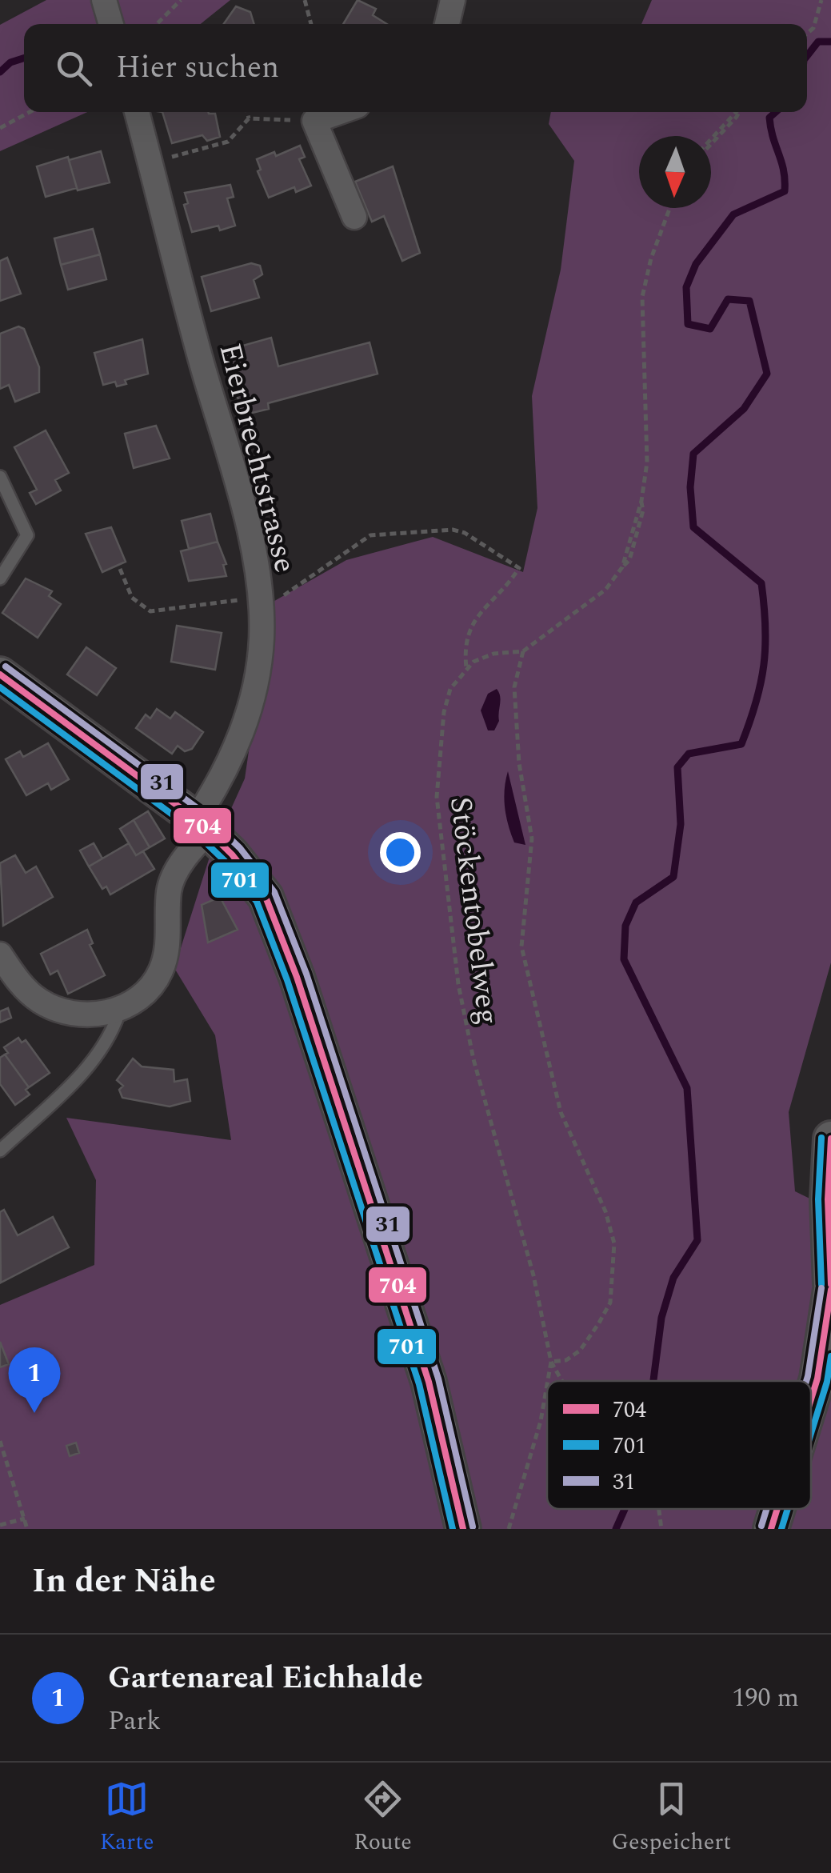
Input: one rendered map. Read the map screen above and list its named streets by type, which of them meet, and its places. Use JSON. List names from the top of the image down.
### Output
{
  "streets": {
    "street": ["Eierbrechtstrasse"],
    "path": ["Stöckentobelweg"]
  },
  "lines": ["transit line 31", "transit line 704", "transit line 701"],
  "legend": ["704", "701", "31"],
  "north": "bottom",
  "page": {
    "search": "Hier suchen",
    "pins": "1",
    "heading": "In der Nähe",
    "list": [
      {
        "mark": "1",
        "name": "Gartenareal Eichhalde",
        "note": "Park",
        "value": "190 m"
      }
    ],
    "nav": ["Karte", "Route", "Gespeichert"]
  }
}
